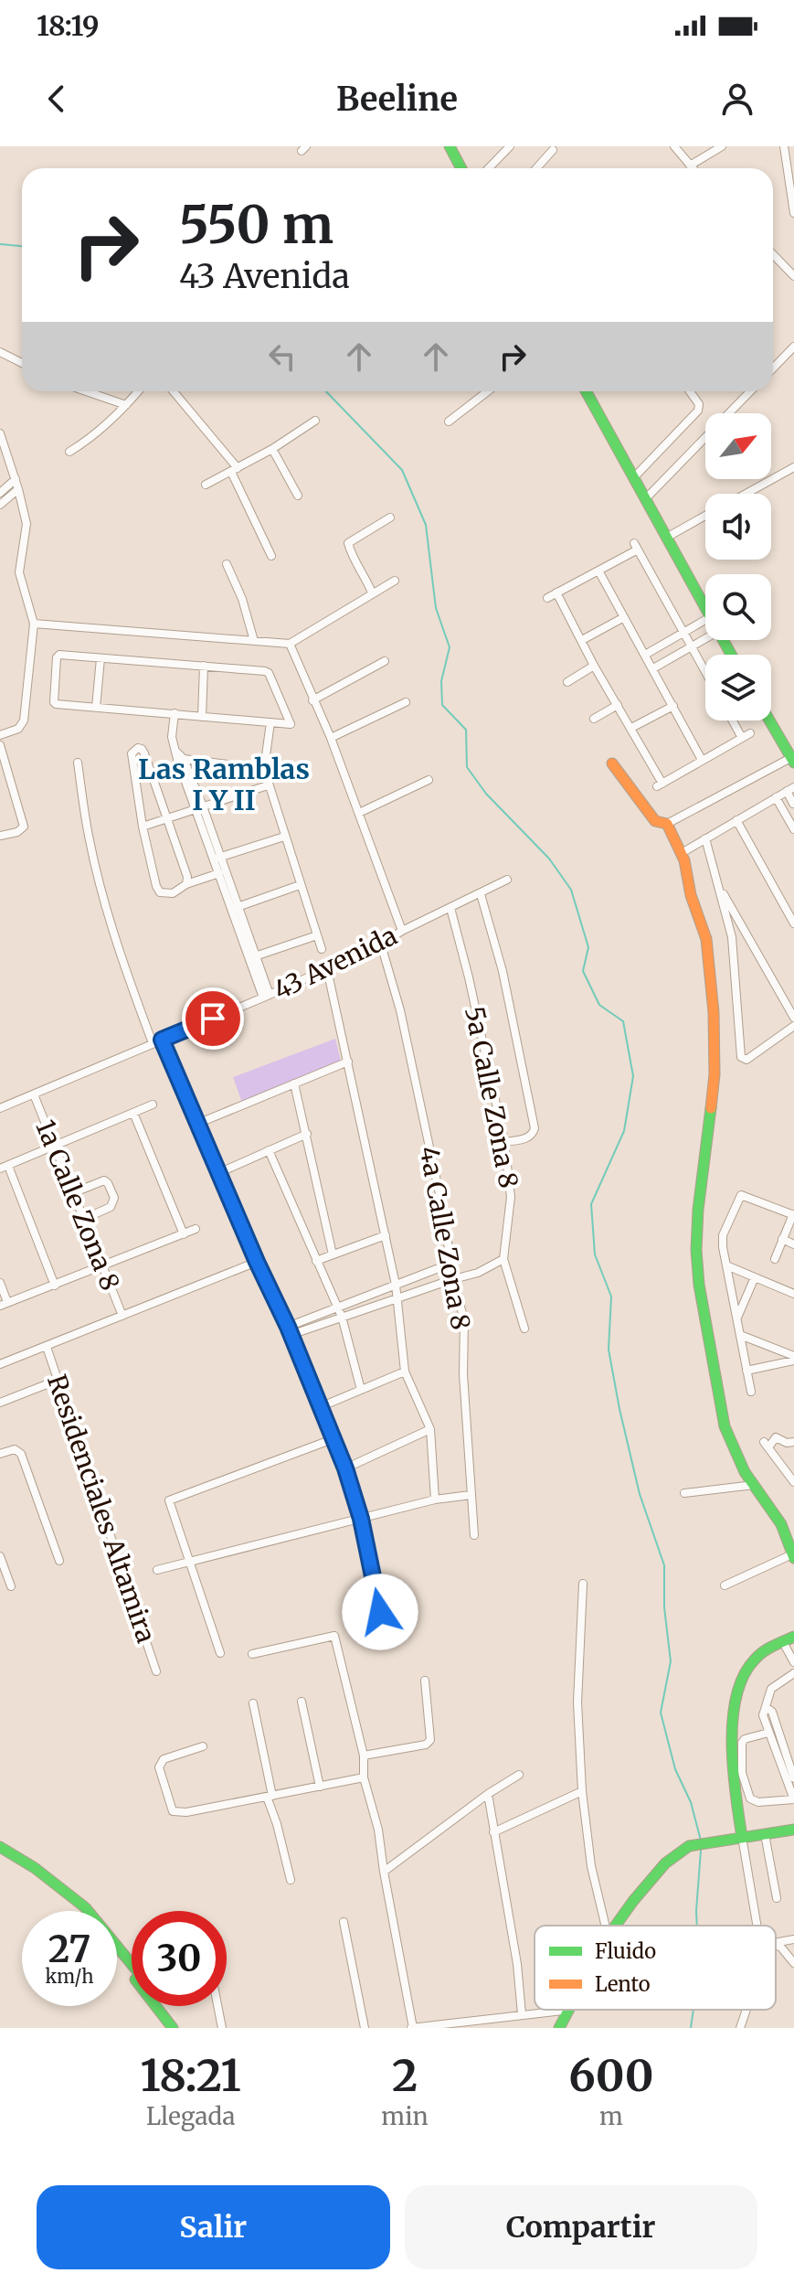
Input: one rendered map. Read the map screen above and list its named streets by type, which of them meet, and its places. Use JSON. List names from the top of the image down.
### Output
{
  "streets": {
    "street": [
      "43 Avenida",
      "5a Calle Zona 8",
      "1a Calle Zona 8",
      "4a Calle Zona 8",
      "Residenciales Altamira"
    ]
  },
  "crossings": [
    ["43 Avenida", "5a Calle Zona 8"],
    ["43 Avenida", "1a Calle Zona 8"],
    ["43 Avenida", "4a Calle Zona 8"]
  ],
  "districts": ["Las Ramblas I Y II"],
  "legend": ["Fluido", "Lento"],
  "north": "top right",
  "page": {
    "status": "18:19",
    "header": "Beeline",
    "turn": ["550 m", "43 Avenida"],
    "speed": "27 km/h",
    "limit": "30",
    "eta": [
      "18:21",
      "Llegada",
      "2",
      "min",
      "600",
      "m"
    ],
    "buttons": ["Salir", "Compartir"]
  }
}
